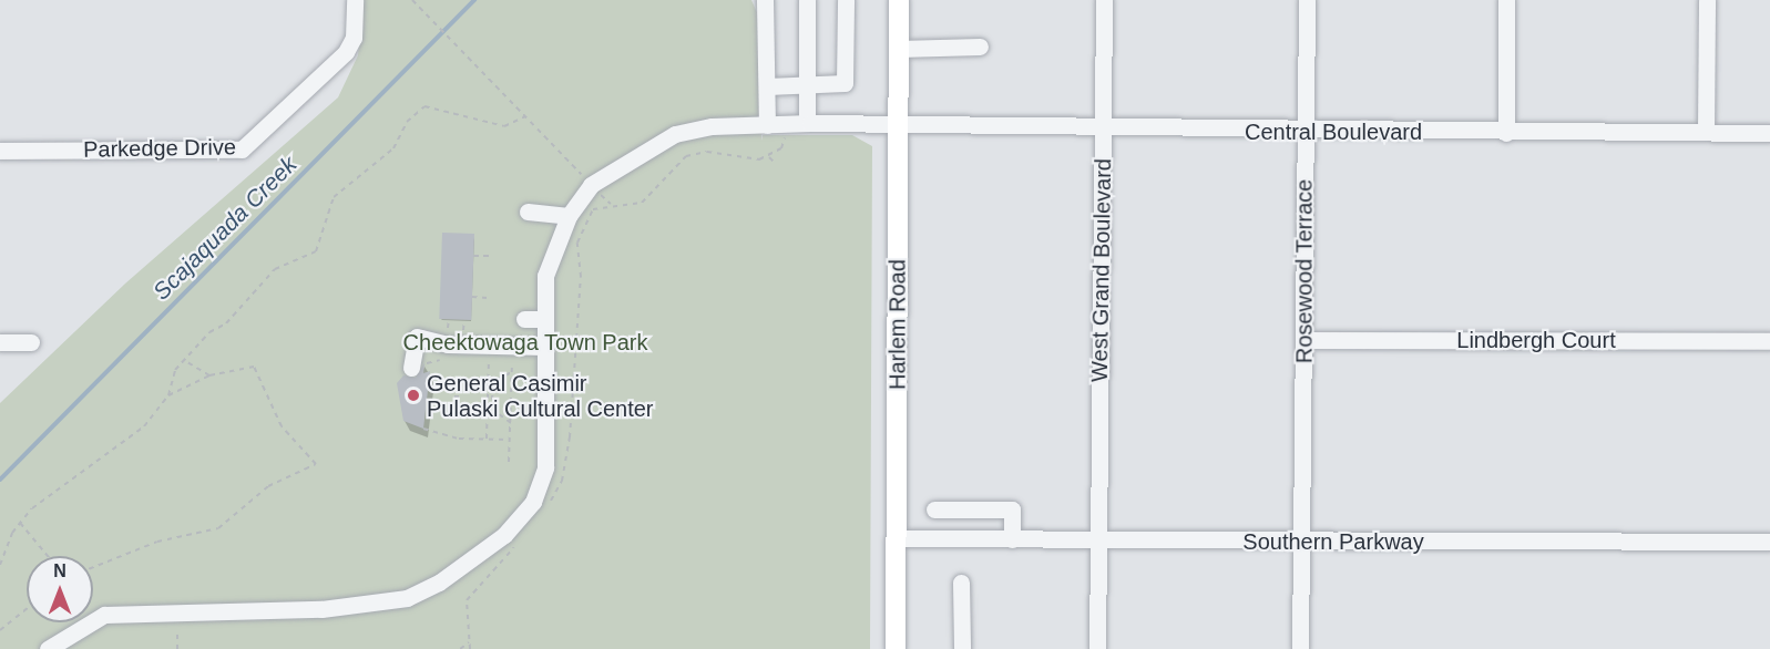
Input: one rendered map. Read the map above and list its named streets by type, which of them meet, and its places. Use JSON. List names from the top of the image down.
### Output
{
  "streets": {
    "main road": ["Harlem Road"],
    "street": [
      "Central Boulevard",
      "Parkedge Drive",
      "West Grand Boulevard",
      "Rosewood Terrace",
      "Lindbergh Court",
      "Southern Parkway"
    ]
  },
  "crossings": [
    ["Central Boulevard", "West Grand Boulevard"],
    ["Central Boulevard", "Rosewood Terrace"],
    ["Central Boulevard", "Harlem Road"],
    ["West Grand Boulevard", "Southern Parkway"],
    ["Rosewood Terrace", "Lindbergh Court"],
    ["Rosewood Terrace", "Southern Parkway"],
    ["Harlem Road", "Southern Parkway"]
  ],
  "water": ["Scajaquada Creek"],
  "parks": ["Cheektowaga Town Park"],
  "places": ["General Casimir Pulaski Cultural Center"],
  "north": "top"
}
